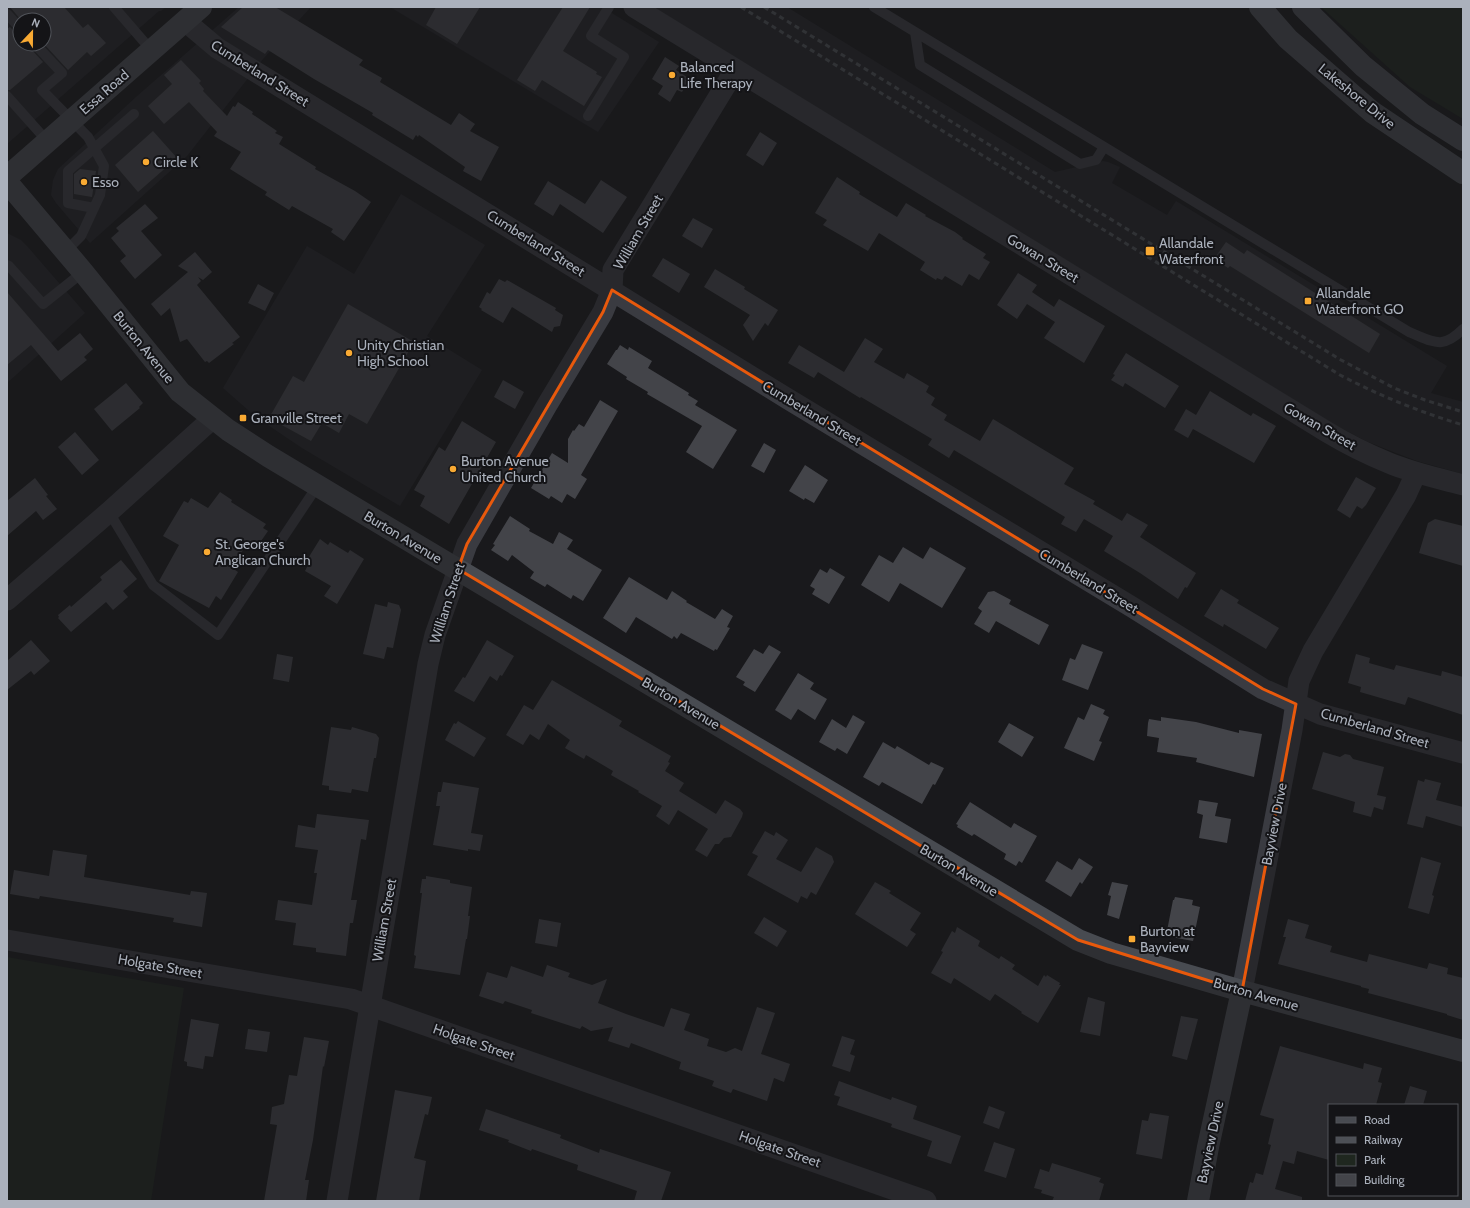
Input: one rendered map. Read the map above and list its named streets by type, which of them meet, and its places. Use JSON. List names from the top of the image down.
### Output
{
  "streets": {
    "main road": [
      "Essa Road",
      "Lakeshore Drive",
      "Burton Avenue",
      "Bayview Drive"
    ],
    "street": [
      "Cumberland Street",
      "William Street",
      "Gowan Street",
      "Holgate Street"
    ]
  },
  "crossings": [
    ["Cumberland Street", "Essa Road"],
    ["Cumberland Street", "William Street"],
    ["Cumberland Street", "Bayview Drive"],
    ["William Street", "Gowan Street"],
    ["William Street", "Burton Avenue"],
    ["William Street", "Holgate Street"],
    ["Gowan Street", "Bayview Drive"],
    ["Burton Avenue", "Bayview Drive"]
  ],
  "places": {
    "other": [
      "Balanced Life Therapy",
      "Circle K",
      "Esso",
      "Unity Christian High School",
      "Burton Avenue United Church",
      "St. George's Anglican Church"
    ],
    "transit": [
      "Allandale Waterfront",
      "Allandale Waterfront GO",
      "Granville Street",
      "Burton at Bayview"
    ]
  },
  "legend": [
    "Road",
    "Railway",
    "Park",
    "Building"
  ],
  "north": "top"
}
